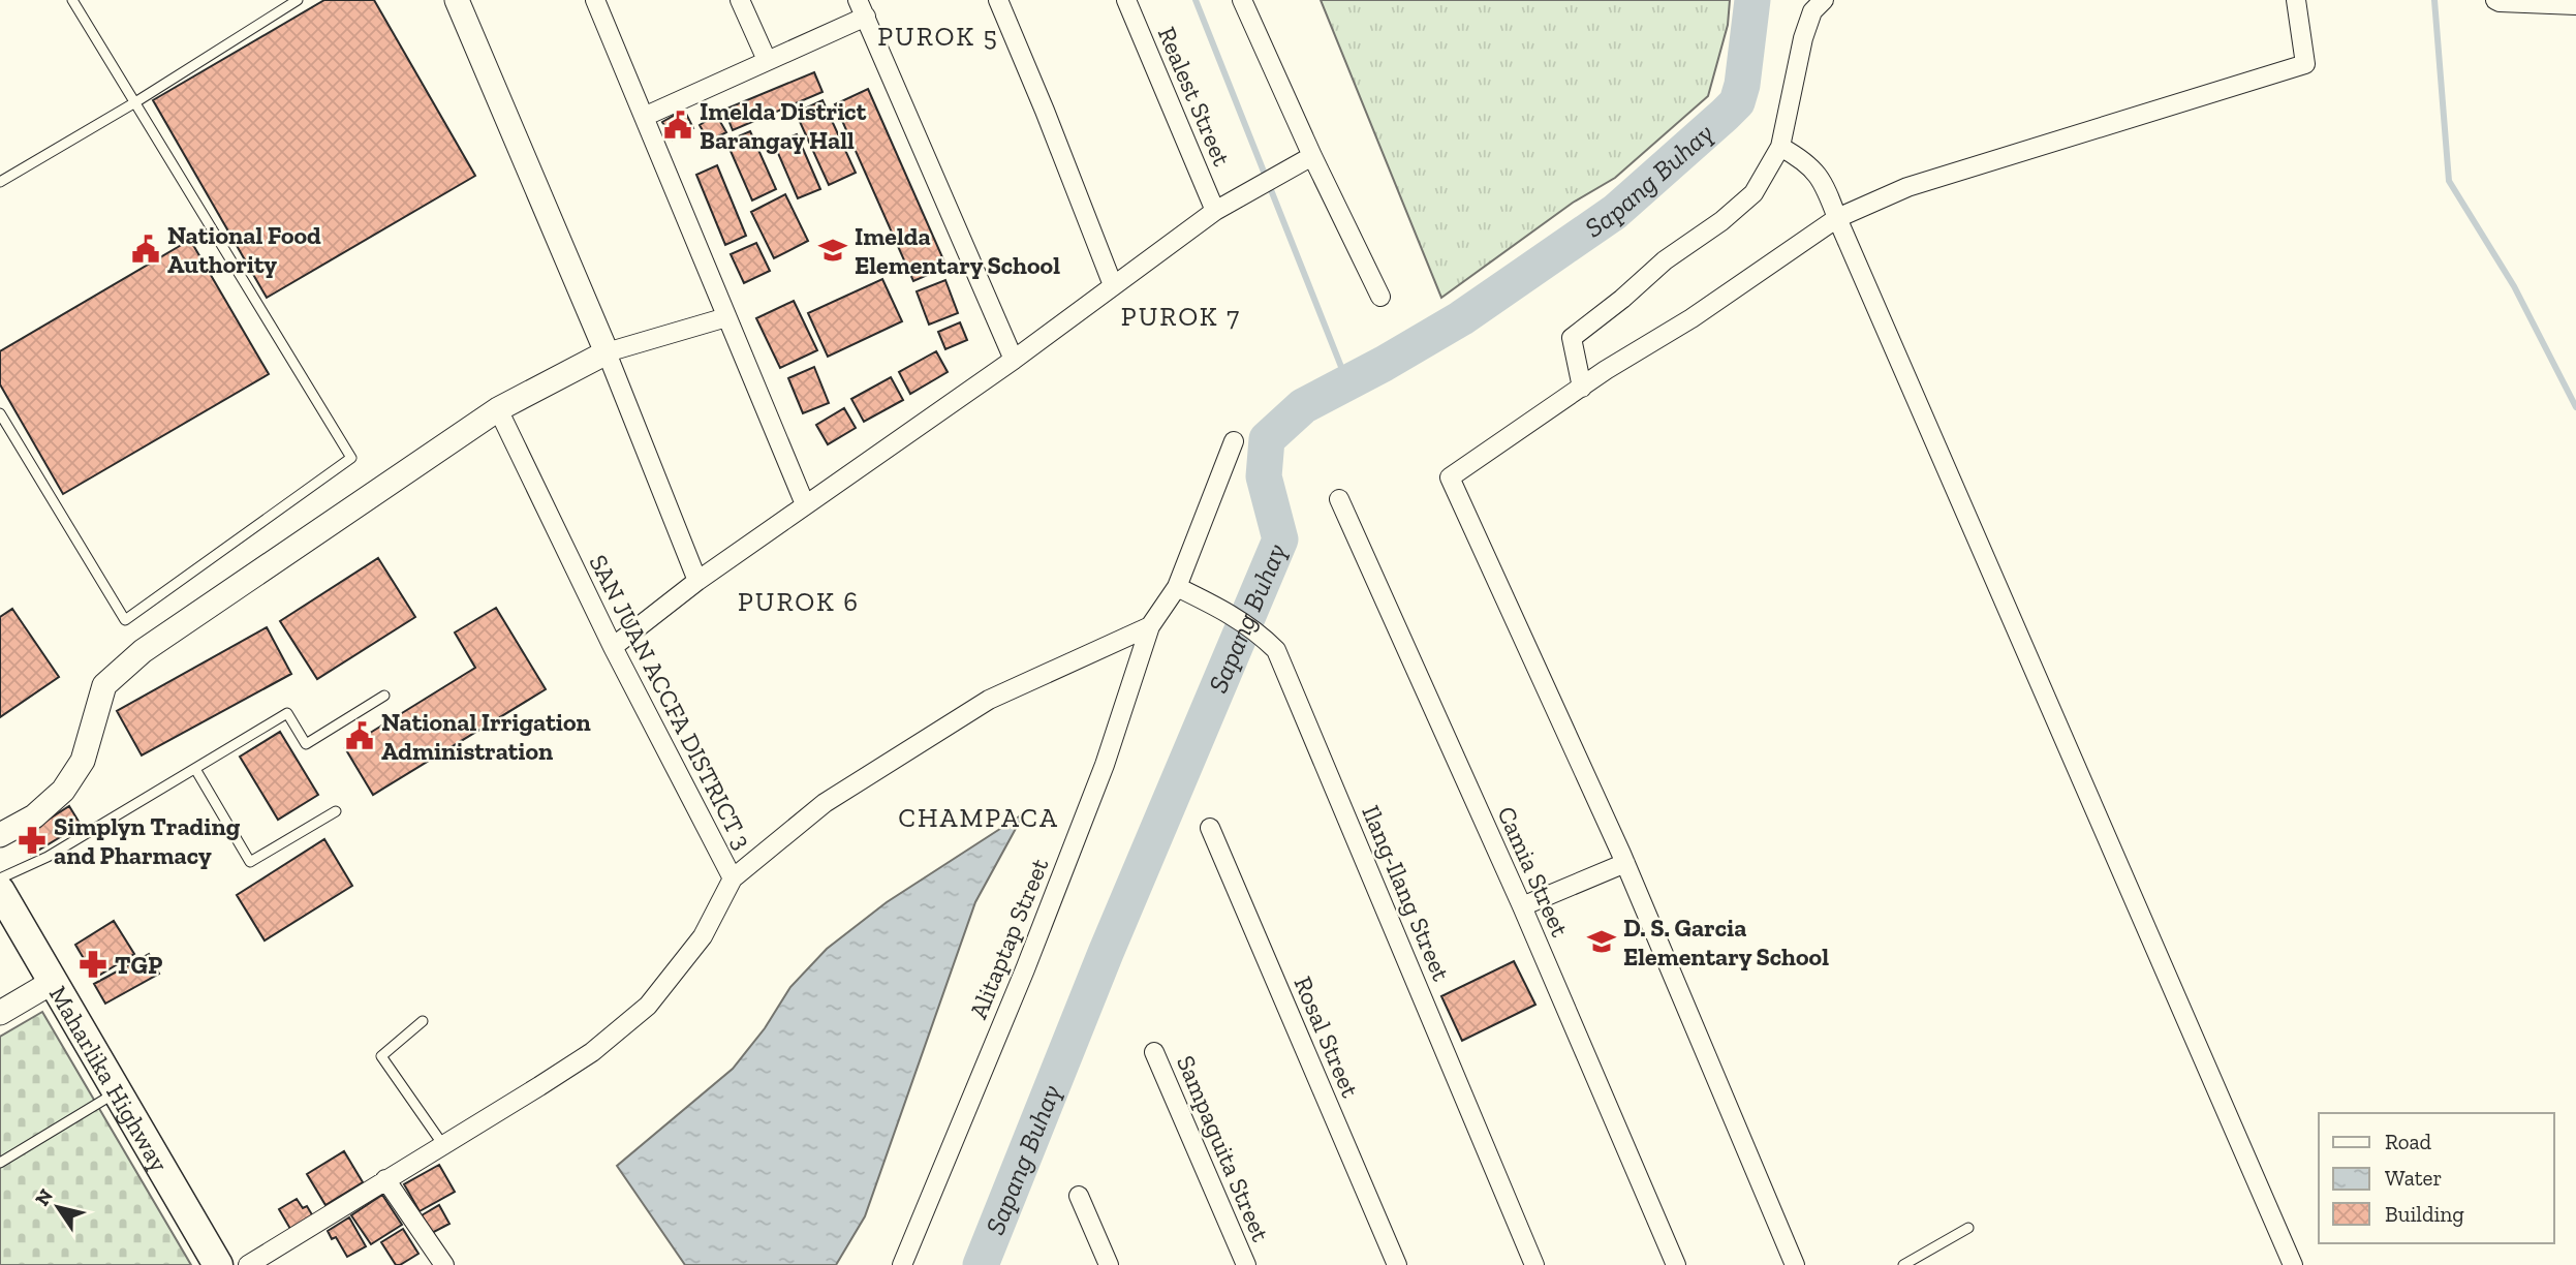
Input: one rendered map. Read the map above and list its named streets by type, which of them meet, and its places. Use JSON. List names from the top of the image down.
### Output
{
  "streets": {
    "main road": ["Maharlika Highway"],
    "street": [
      "Realest Street",
      "SAN JUAN ACCFA DISTRICT 3",
      "Camia Street",
      "Ilang-Ilang Street",
      "Alitaptap Street",
      "Rosal Street",
      "Sampaguita Street"
    ]
  },
  "crossings": [
    ["Ilang-Ilang Street", "Alitaptap Street"]
  ],
  "districts": [
    "PUROK 5",
    "PUROK 7",
    "PUROK 6",
    "CHAMPACA"
  ],
  "water": ["Sapang Buhay"],
  "places": {
    "public building": ["Imelda District Barangay Hall", "National Food Authority", "National Irrigation Administration"],
    "school or university": ["Imelda Elementary School", "D. S. Garcia Elementary School"],
    "pharmacy": ["Simplyn Trading and Pharmacy", "TGP"]
  },
  "legend": ["Road", "Water", "Building"],
  "north": "top left"
}
